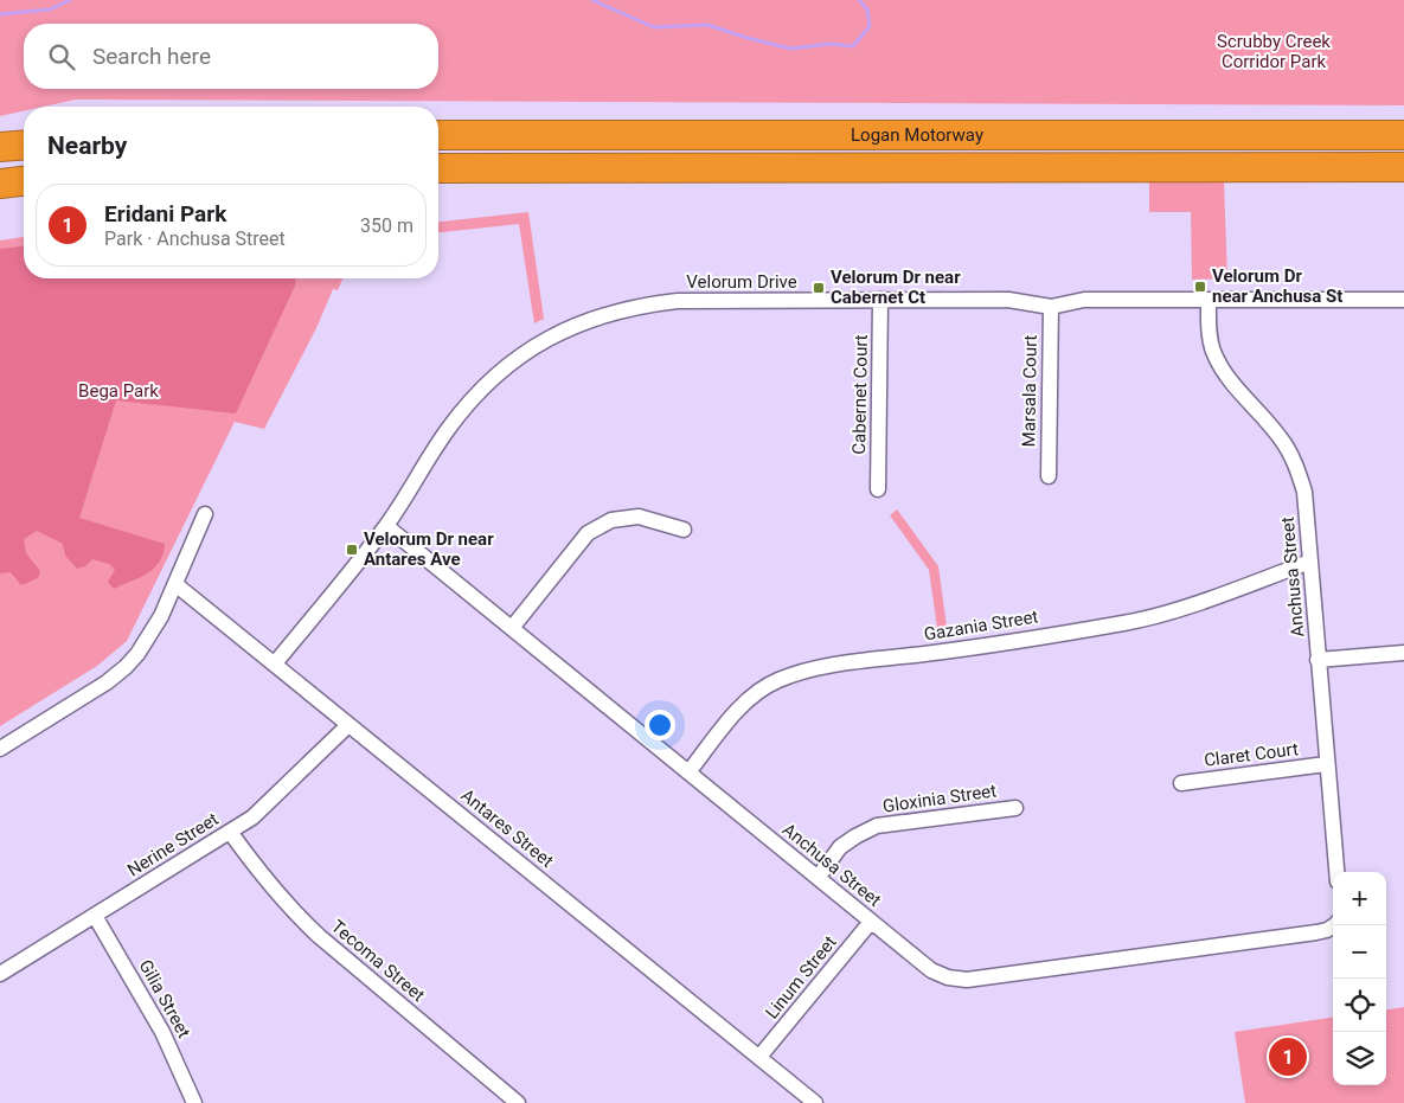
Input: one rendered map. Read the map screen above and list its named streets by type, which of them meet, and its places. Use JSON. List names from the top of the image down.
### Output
{
  "streets": {
    "highway": ["Logan Motorway"],
    "street": [
      "Velorum Drive",
      "Marsala Court",
      "Cabernet Court",
      "Anchusa Street",
      "Gazania Street",
      "Claret Court",
      "Gloxinia Street",
      "Antares Street",
      "Nerine Street",
      "Tecoma Street",
      "Linum Street",
      "Gilia Street"
    ]
  },
  "crossings": [
    ["Velorum Drive", "Marsala Court"],
    ["Velorum Drive", "Cabernet Court"],
    ["Velorum Drive", "Anchusa Street"],
    ["Velorum Drive", "Antares Street"],
    ["Anchusa Street", "Gazania Street"],
    ["Anchusa Street", "Claret Court"],
    ["Anchusa Street", "Gloxinia Street"],
    ["Anchusa Street", "Linum Street"],
    ["Antares Street", "Nerine Street"],
    ["Antares Street", "Linum Street"],
    ["Nerine Street", "Tecoma Street"],
    ["Nerine Street", "Gilia Street"]
  ],
  "parks": ["Scrubby Creek Corridor Park", "Bega Park"],
  "places": {
    "transit": ["Velorum Dr near Anchusa St", "Velorum Dr near Cabernet Ct", "Velorum Dr near Antares Ave"]
  },
  "page": {
    "search": "Search here",
    "heading": "Nearby",
    "list": [
      {
        "mark": "1",
        "name": "Eridani Park",
        "note": "Park · Anchusa Street",
        "value": "350 m"
      }
    ],
    "map_buttons": ["+", "−"],
    "pins": "1"
  }
}
